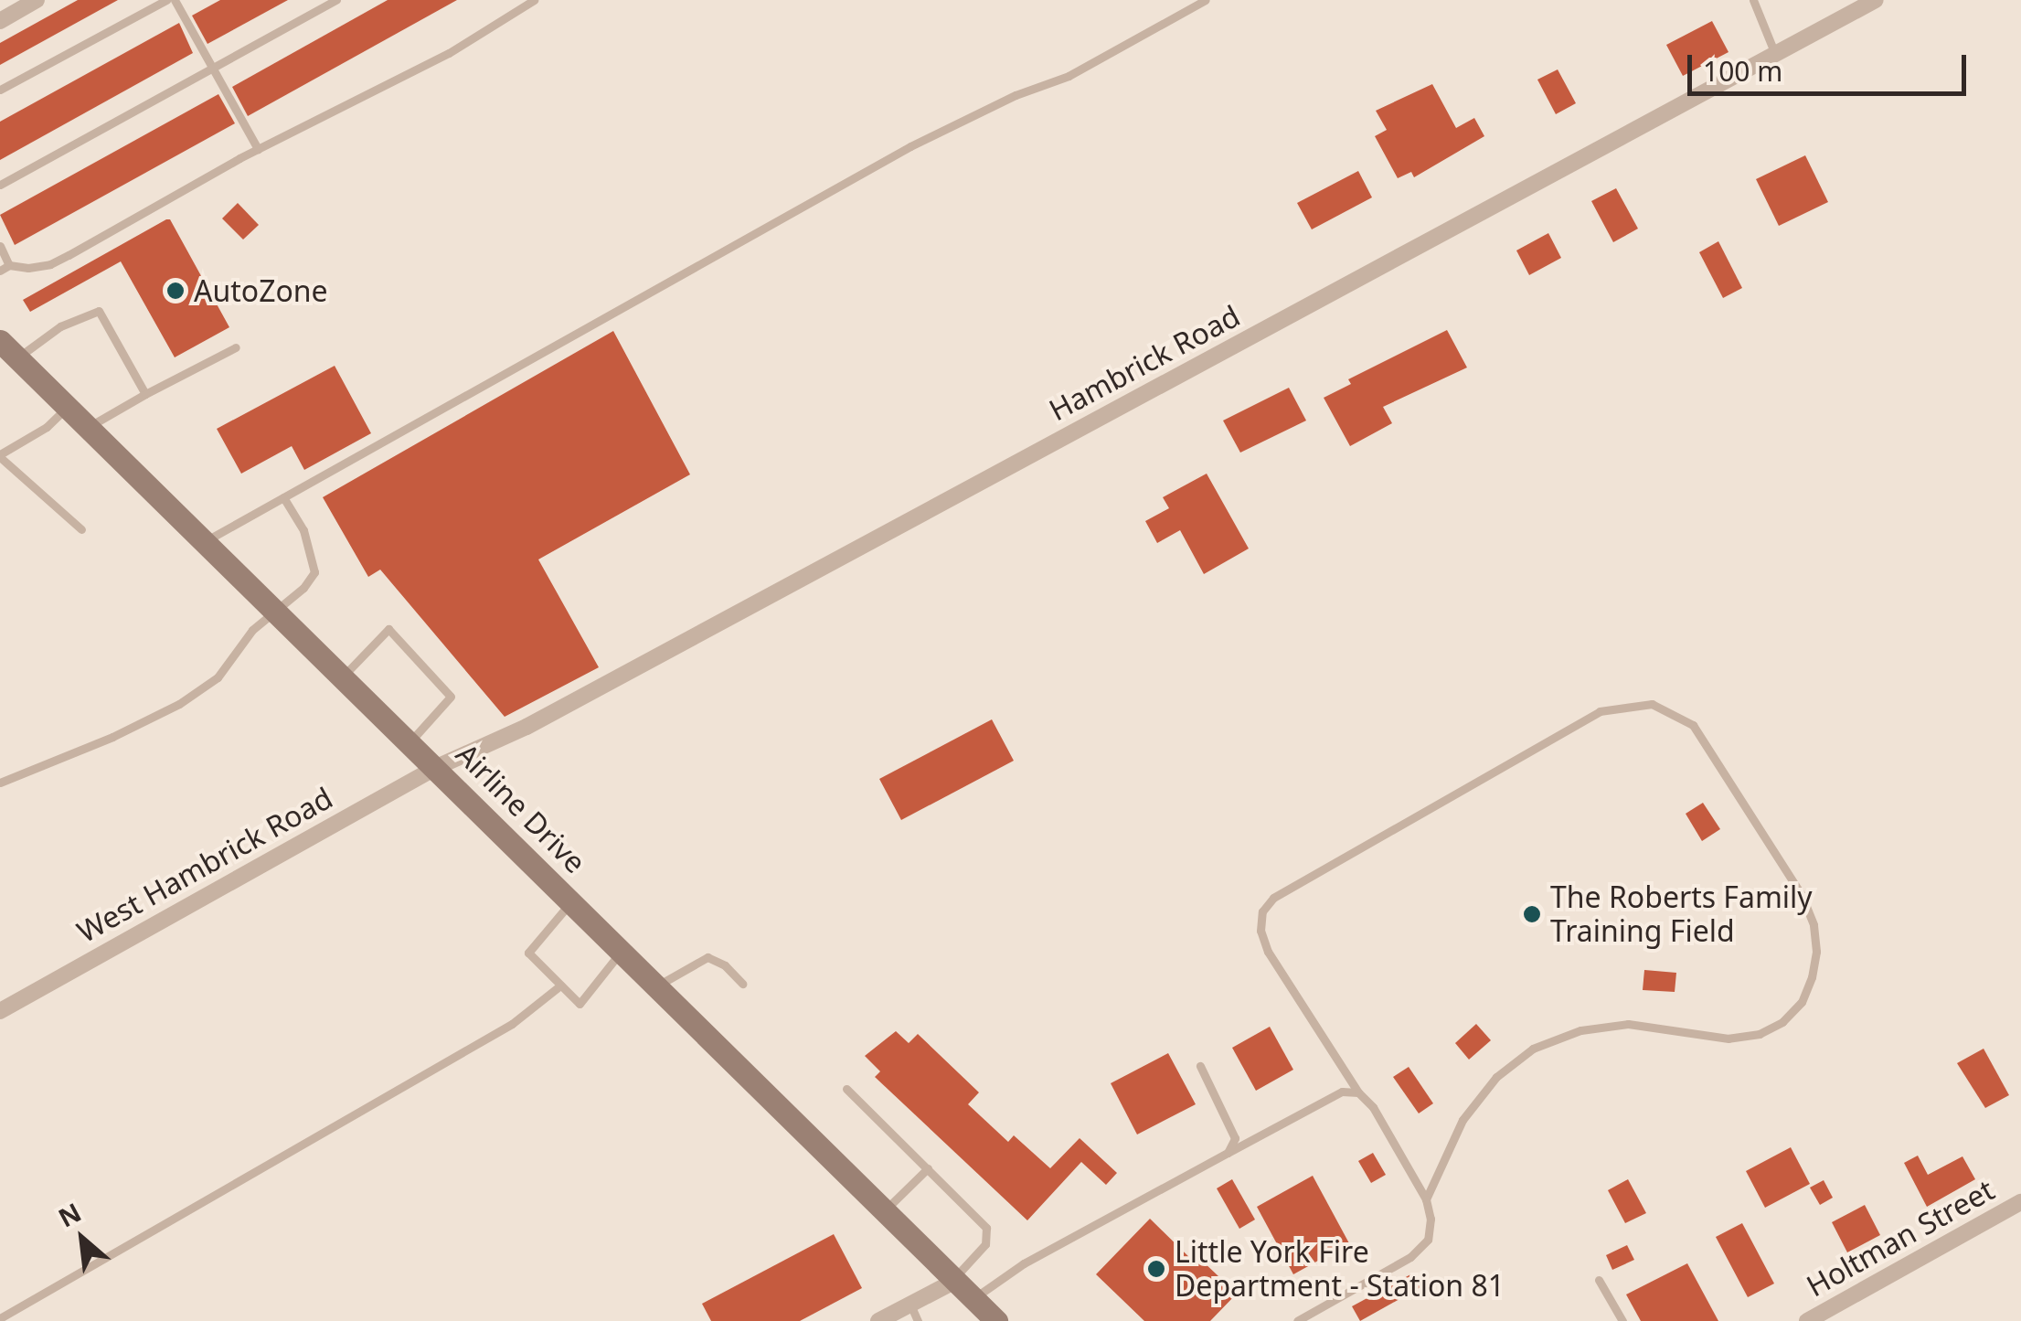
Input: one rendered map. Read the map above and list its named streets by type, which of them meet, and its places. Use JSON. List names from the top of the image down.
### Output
{
  "streets": {
    "main road": ["Airline Drive"],
    "street": ["Hambrick Road", "West Hambrick Road", "Holtman Street"]
  },
  "crossings": [
    ["Hambrick Road", "Airline Drive"],
    ["Hambrick Road", "West Hambrick Road"],
    ["Airline Drive", "West Hambrick Road"]
  ],
  "places": ["AutoZone", "The Roberts Family Training Field", "Little York Fire Department - Station 81"],
  "scale_bar": "100 m",
  "north": "top left"
}
